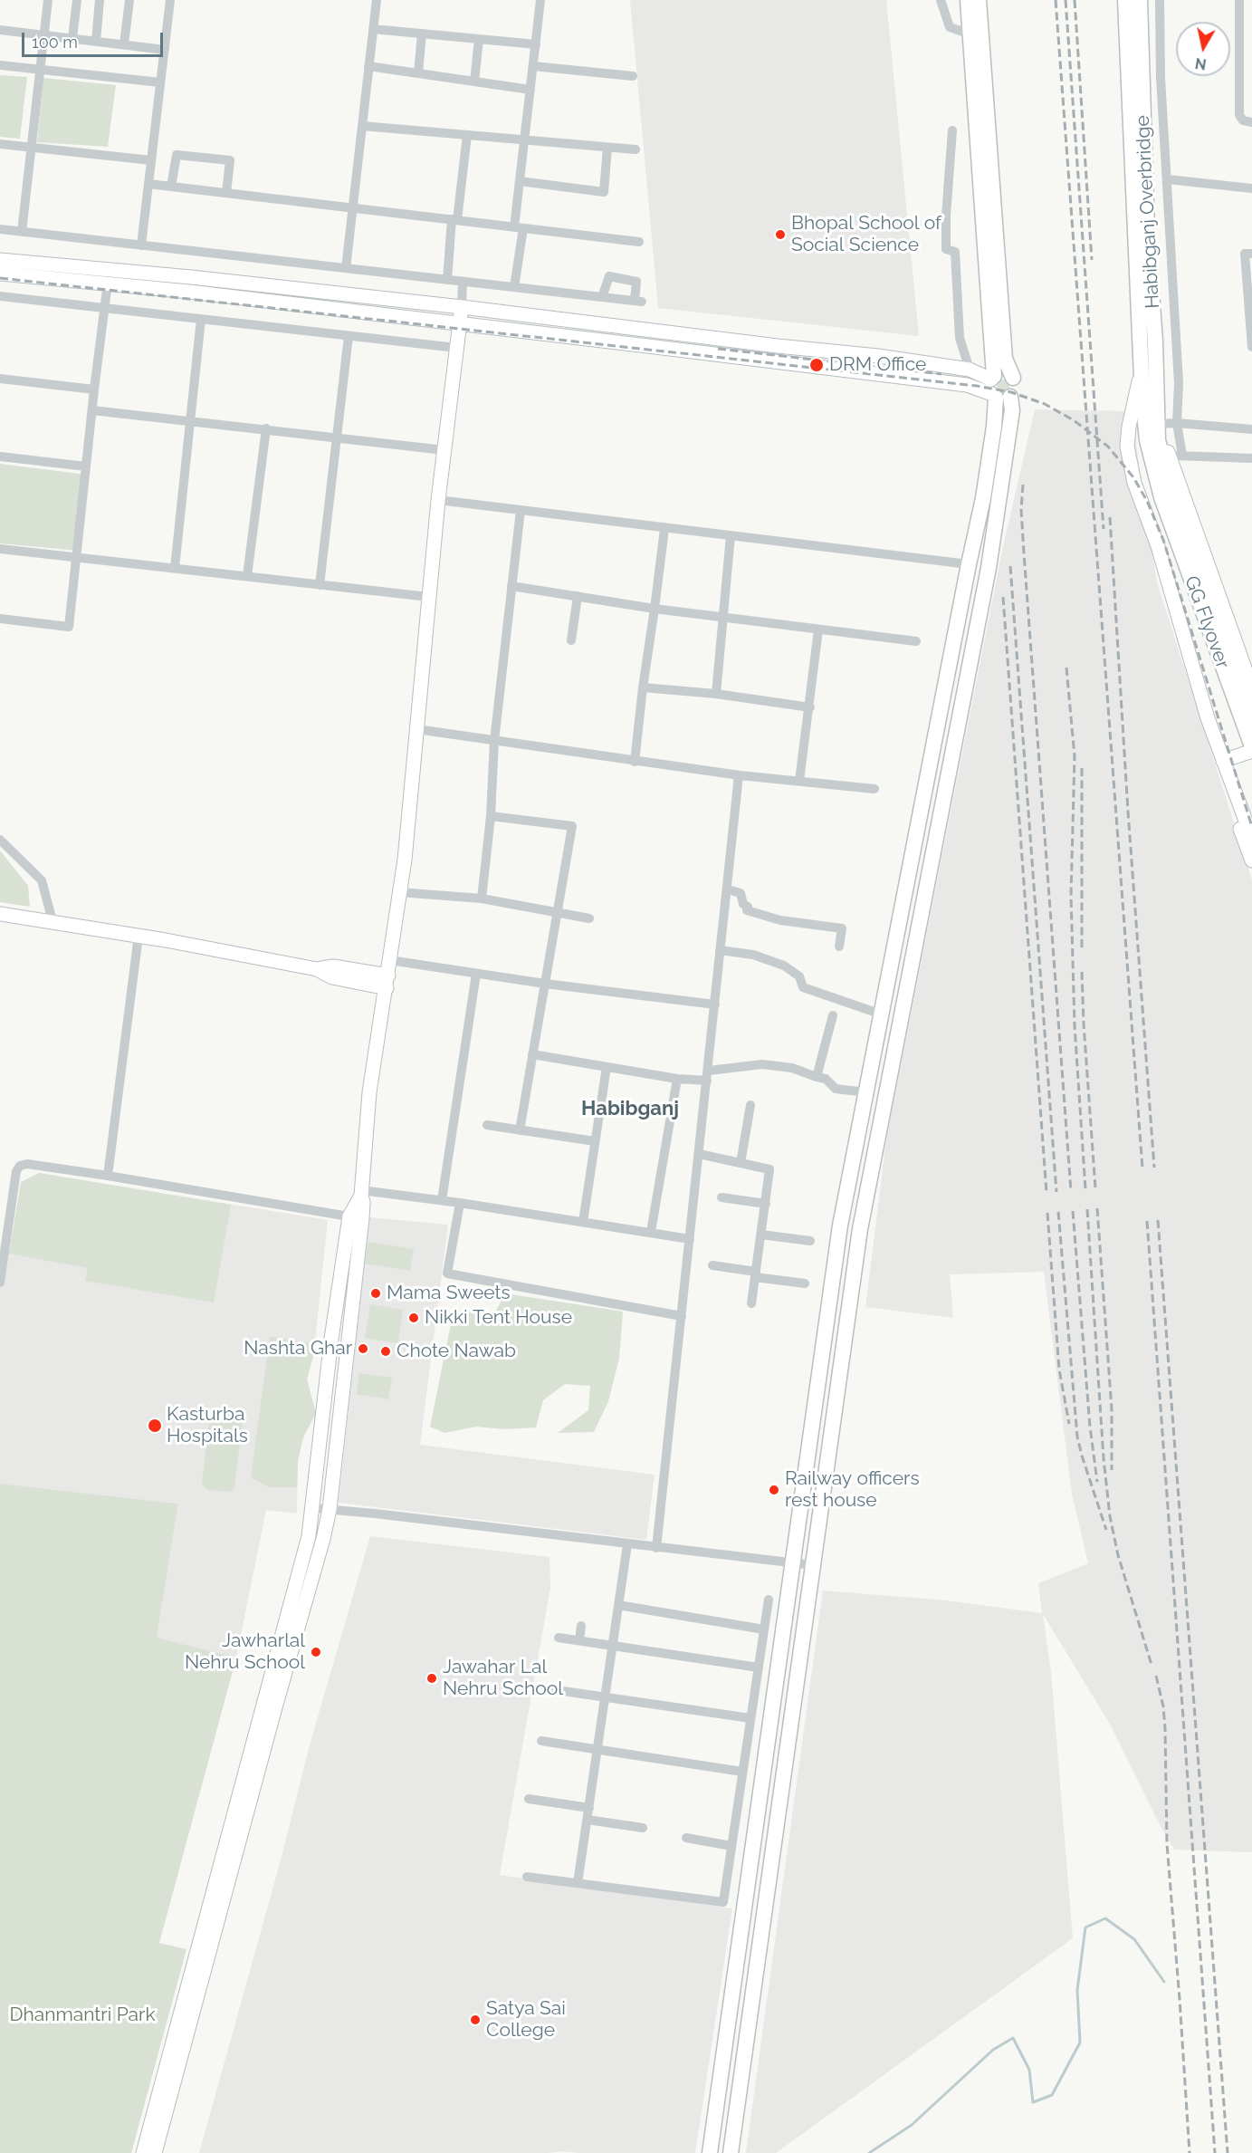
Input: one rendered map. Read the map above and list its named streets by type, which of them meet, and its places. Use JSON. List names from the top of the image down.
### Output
{
  "streets": {
    "main road": ["Habibganj Overbridge", "GG Flyover"]
  },
  "crossings": [
    ["Habibganj Overbridge", "GG Flyover"]
  ],
  "districts": ["Habibganj"],
  "parks": ["Dhanmantri Park"],
  "places": [
    "Bhopal School of Social Science",
    "DRM Office",
    "Mama Sweets",
    "Nikki Tent House",
    "Nashta Ghar",
    "Chote Nawab",
    "Kasturba Hospitals",
    "Railway officers rest house",
    "Jawharlal Nehru School",
    "Jawahar Lal Nehru School",
    "Satya Sai College"
  ],
  "scale_bar": "100 m",
  "north": "bottom"
}
